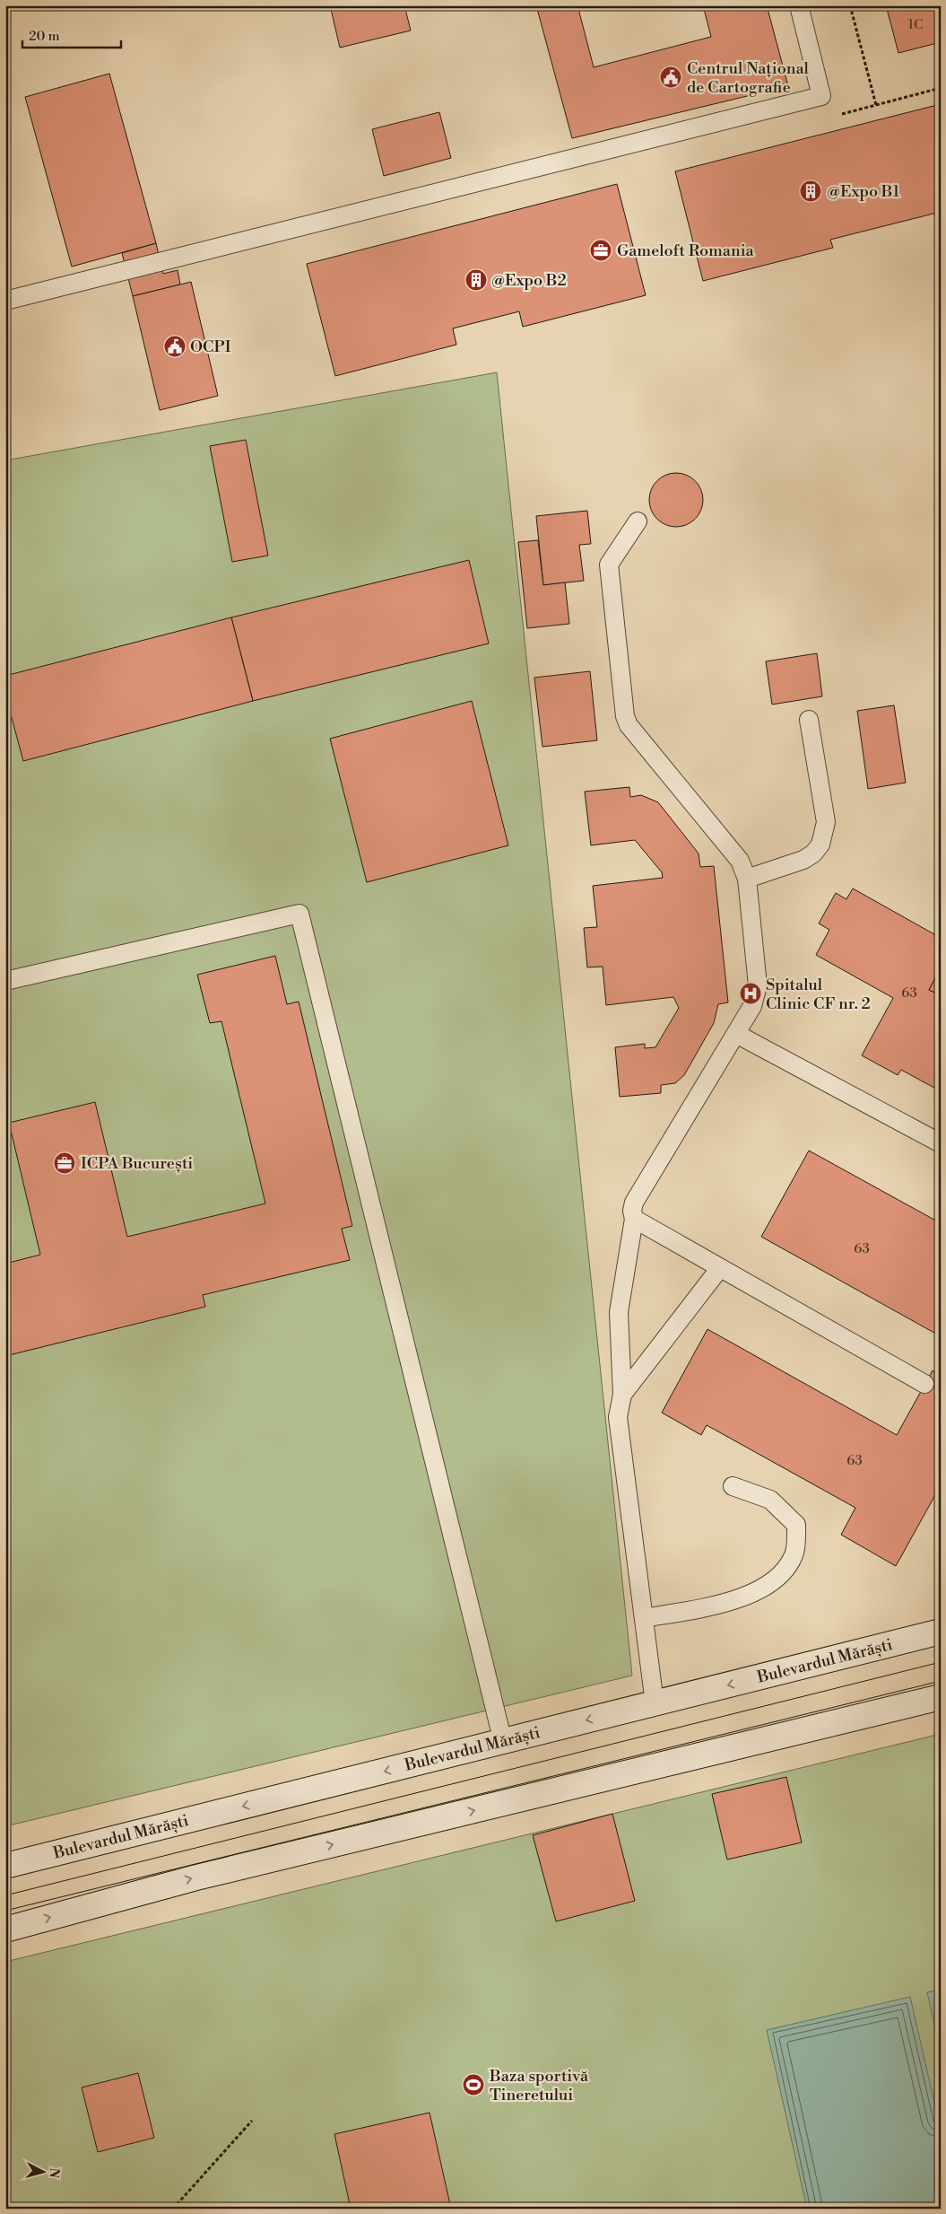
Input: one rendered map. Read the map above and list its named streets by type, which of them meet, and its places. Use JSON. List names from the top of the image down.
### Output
{
  "streets": {
    "main road": ["Bulevardul Mărăști"]
  },
  "places": {
    "public building": ["Centrul Național de Cartografie", "OCPI"],
    "building": ["@Expo B1", "@Expo B2"],
    "office": ["Gameloft Romania", "ICPA București"],
    "hospital": ["Spitalul Clinic CF nr. 2"],
    "sports": ["Baza sportivă Tineretului"]
  },
  "house_numbers": [
    "1C",
    "63",
    "63",
    "63"
  ],
  "scale_bar": "20 m",
  "north": "right"
}
